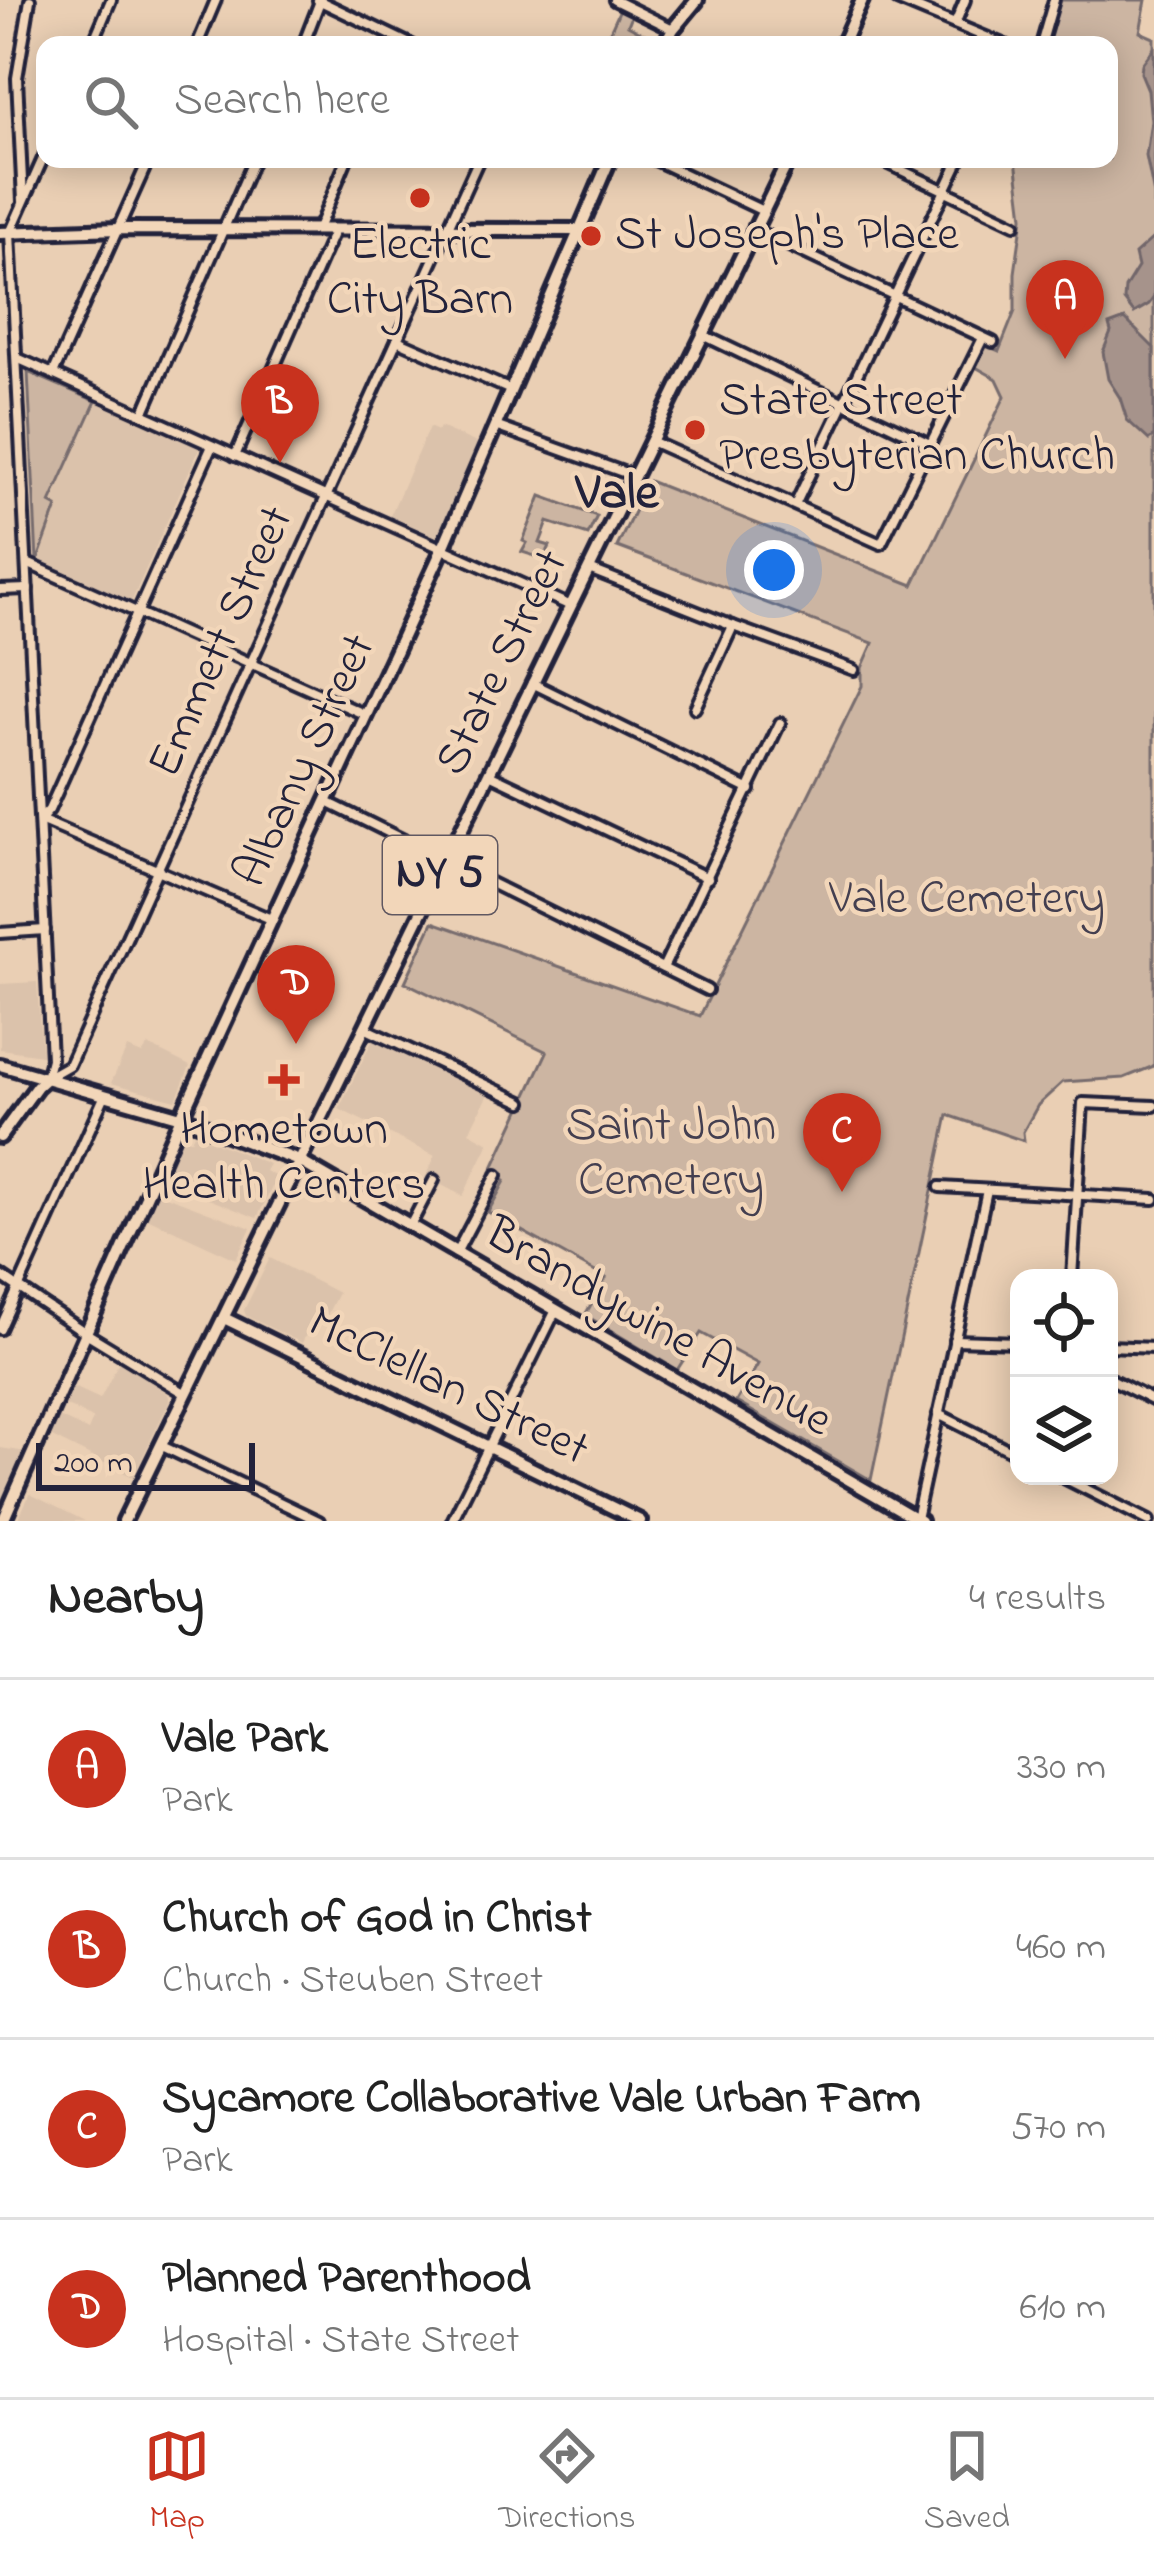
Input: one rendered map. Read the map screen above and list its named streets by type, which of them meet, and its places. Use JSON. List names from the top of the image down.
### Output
{
  "streets": {
    "main road": [
      "State Street",
      "Albany Street",
      "NY 5",
      "Brandywine Avenue",
      "McClellan Street"
    ],
    "street": ["Emmett Street"]
  },
  "crossings": [
    ["Emmett Street", "Brandywine Avenue"],
    ["State Street", "Brandywine Avenue"],
    ["State Street", "McClellan Street"],
    ["Albany Street", "Brandywine Avenue"]
  ],
  "districts": ["Vale"],
  "parks": ["Vale Cemetery", "Saint John Cemetery"],
  "places": {
    "other": ["Electric City Barn", "St Joseph's Place", "State Street Presbyterian Church"],
    "health": ["Hometown Health Centers"]
  },
  "scale_bar": "200 m",
  "page": {
    "search": "Search here",
    "pins": [
      "A",
      "B",
      "D",
      "C"
    ],
    "scale": "200 m",
    "heading": ["Nearby", "4 results"],
    "list": [
      {
        "mark": "A",
        "name": "Vale Park",
        "note": "Park",
        "value": "330 m"
      },
      {
        "mark": "B",
        "name": "Church of God in Christ",
        "note": "Church · Steuben Street",
        "value": "460 m"
      },
      {
        "mark": "C",
        "name": "Sycamore Collaborative Vale Urban Farm",
        "note": "Park",
        "value": "570 m"
      },
      {
        "mark": "D",
        "name": "Planned Parenthood",
        "note": "Hospital · State Street",
        "value": "610 m"
      }
    ],
    "nav": ["Map", "Directions", "Saved"]
  }
}
